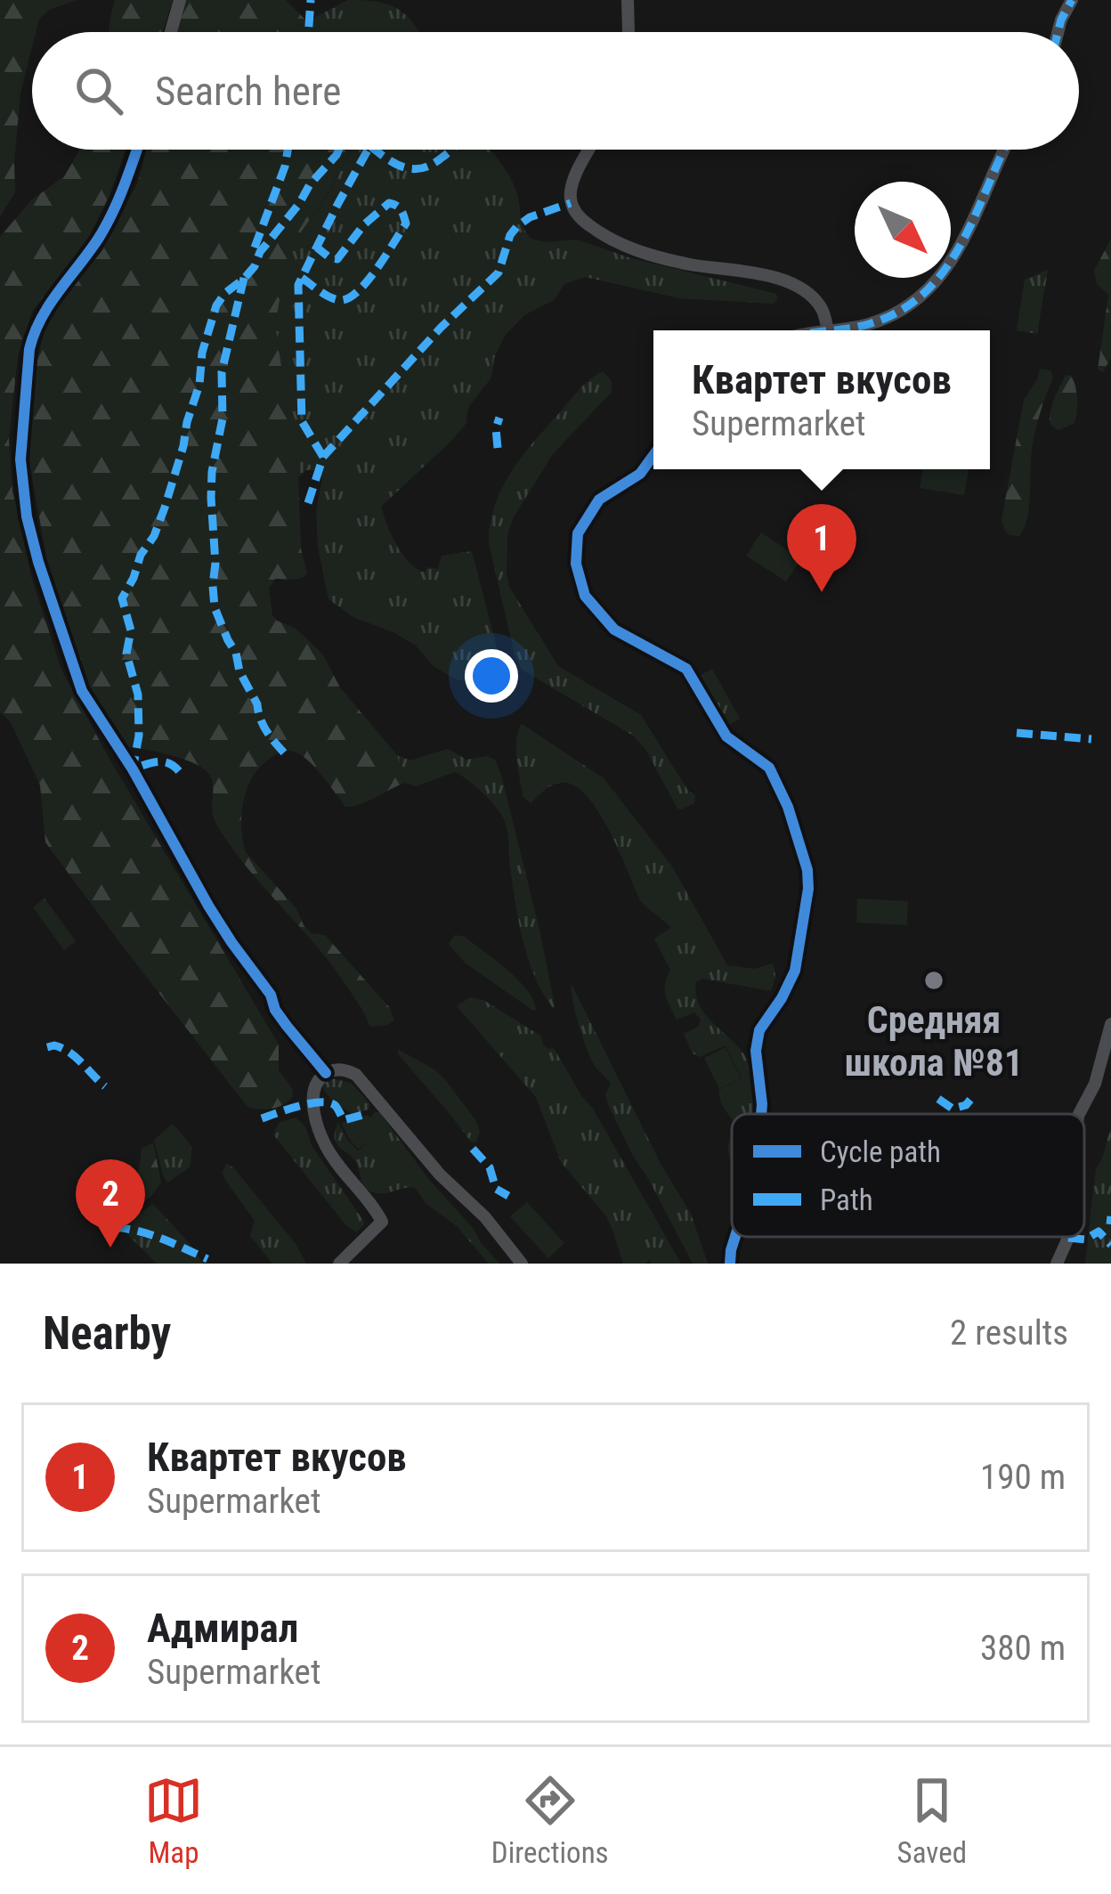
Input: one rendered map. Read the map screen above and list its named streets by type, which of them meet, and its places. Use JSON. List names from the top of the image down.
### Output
{
  "places": ["Средняя школа №81"],
  "legend": ["Cycle path", "Path"],
  "north": "bottom right",
  "page": {
    "search": "Search here",
    "popup": ["Квартет вкусов", "Supermarket"],
    "pins": ["1", "2"],
    "heading": ["Nearby", "2 results"],
    "list": [
      {
        "mark": "1",
        "name": "Квартет вкусов",
        "note": "Supermarket",
        "value": "190 m"
      },
      {
        "mark": "2",
        "name": "Адмирал",
        "note": "Supermarket",
        "value": "380 m"
      }
    ],
    "nav": ["Map", "Directions", "Saved"]
  }
}
